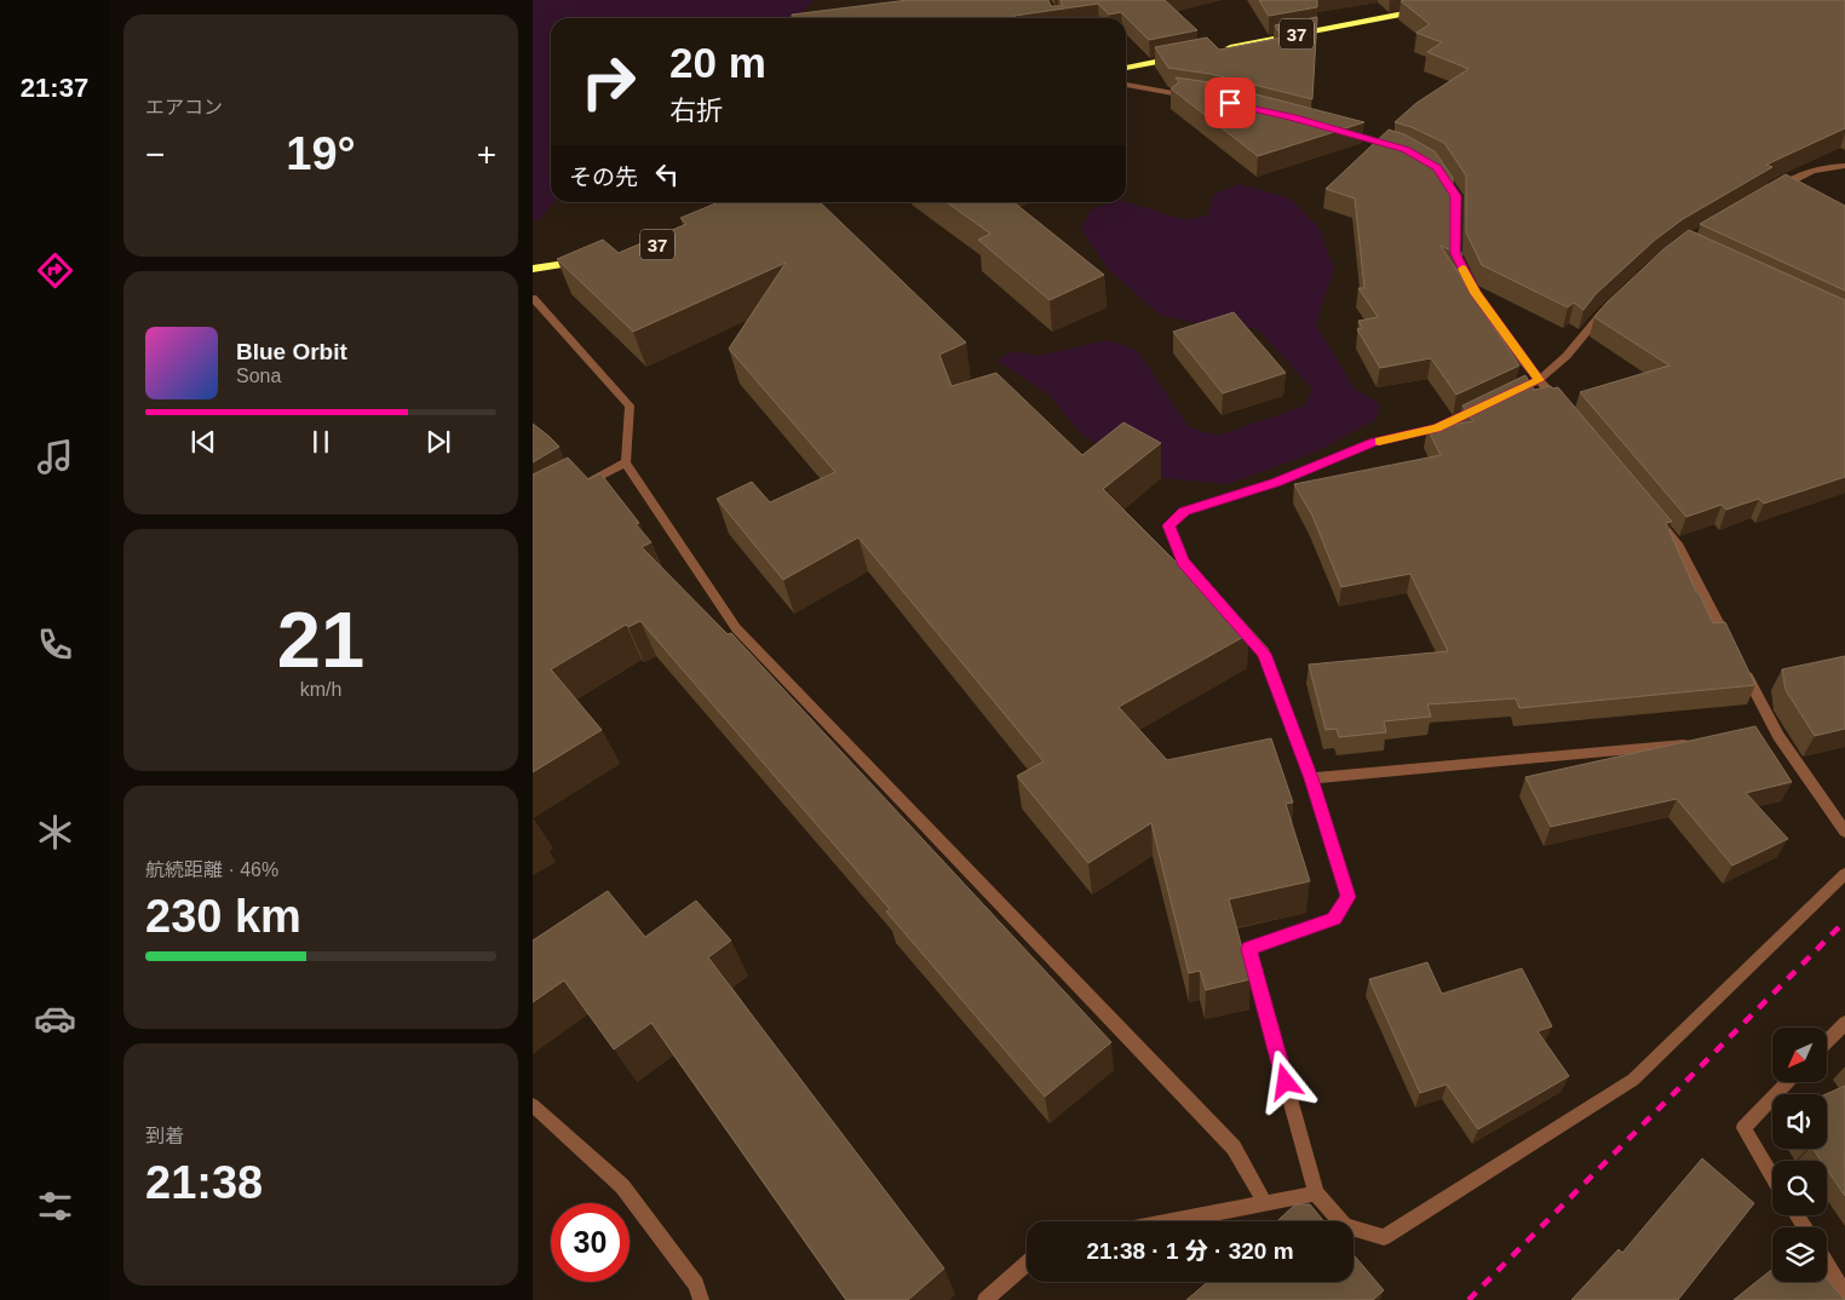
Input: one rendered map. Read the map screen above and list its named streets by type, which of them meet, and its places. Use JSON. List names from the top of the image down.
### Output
{
  "streets": {
    "main road": ["37"]
  },
  "north": "bottom left",
  "page": {
    "tabs": "21:37",
    "tile": [
      "エアコン",
      ["21", "km/h"],
      ["航続距離 · 46%", "230 km"],
      ["到着", "21:38"]
    ],
    "turn": ["20 m", "右折"],
    "heat": ["−", "19°", "+"],
    "then": "その先",
    "song": ["Blue Orbit", "Sona"],
    "limit": "30",
    "trip": "21:38 · 1 分 · 320 m"
  }
}
